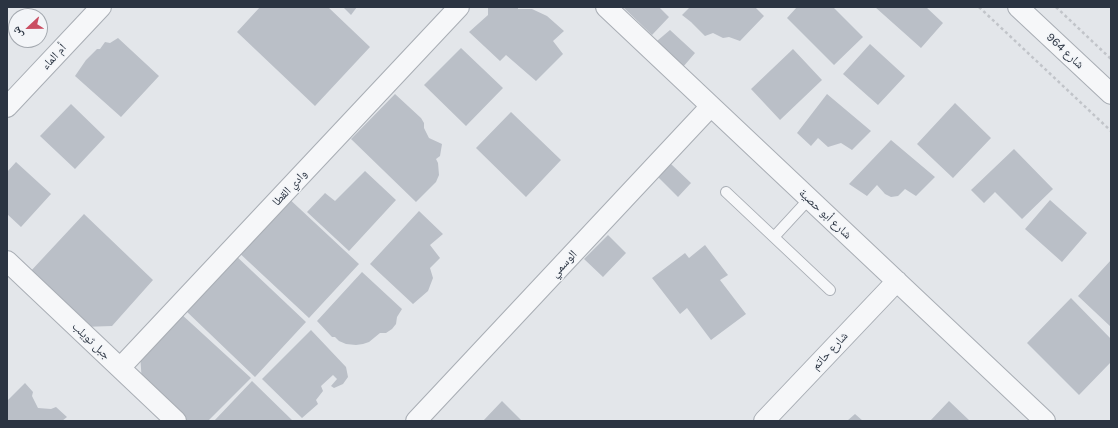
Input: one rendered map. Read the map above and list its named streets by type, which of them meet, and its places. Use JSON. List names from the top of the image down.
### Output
{
  "streets": {
    "street": [
      "شارع 964",
      "أم الماء",
      "وادي القطا",
      "شارع أبو حصية",
      "الوسمي",
      "جبل ثويلب",
      "شارع حاتم"
    ]
  },
  "crossings": [
    ["وادي القطا", "جبل ثويلب"],
    ["شارع أبو حصية", "الوسمي"],
    ["شارع أبو حصية", "شارع حاتم"]
  ],
  "north": "left"
}
